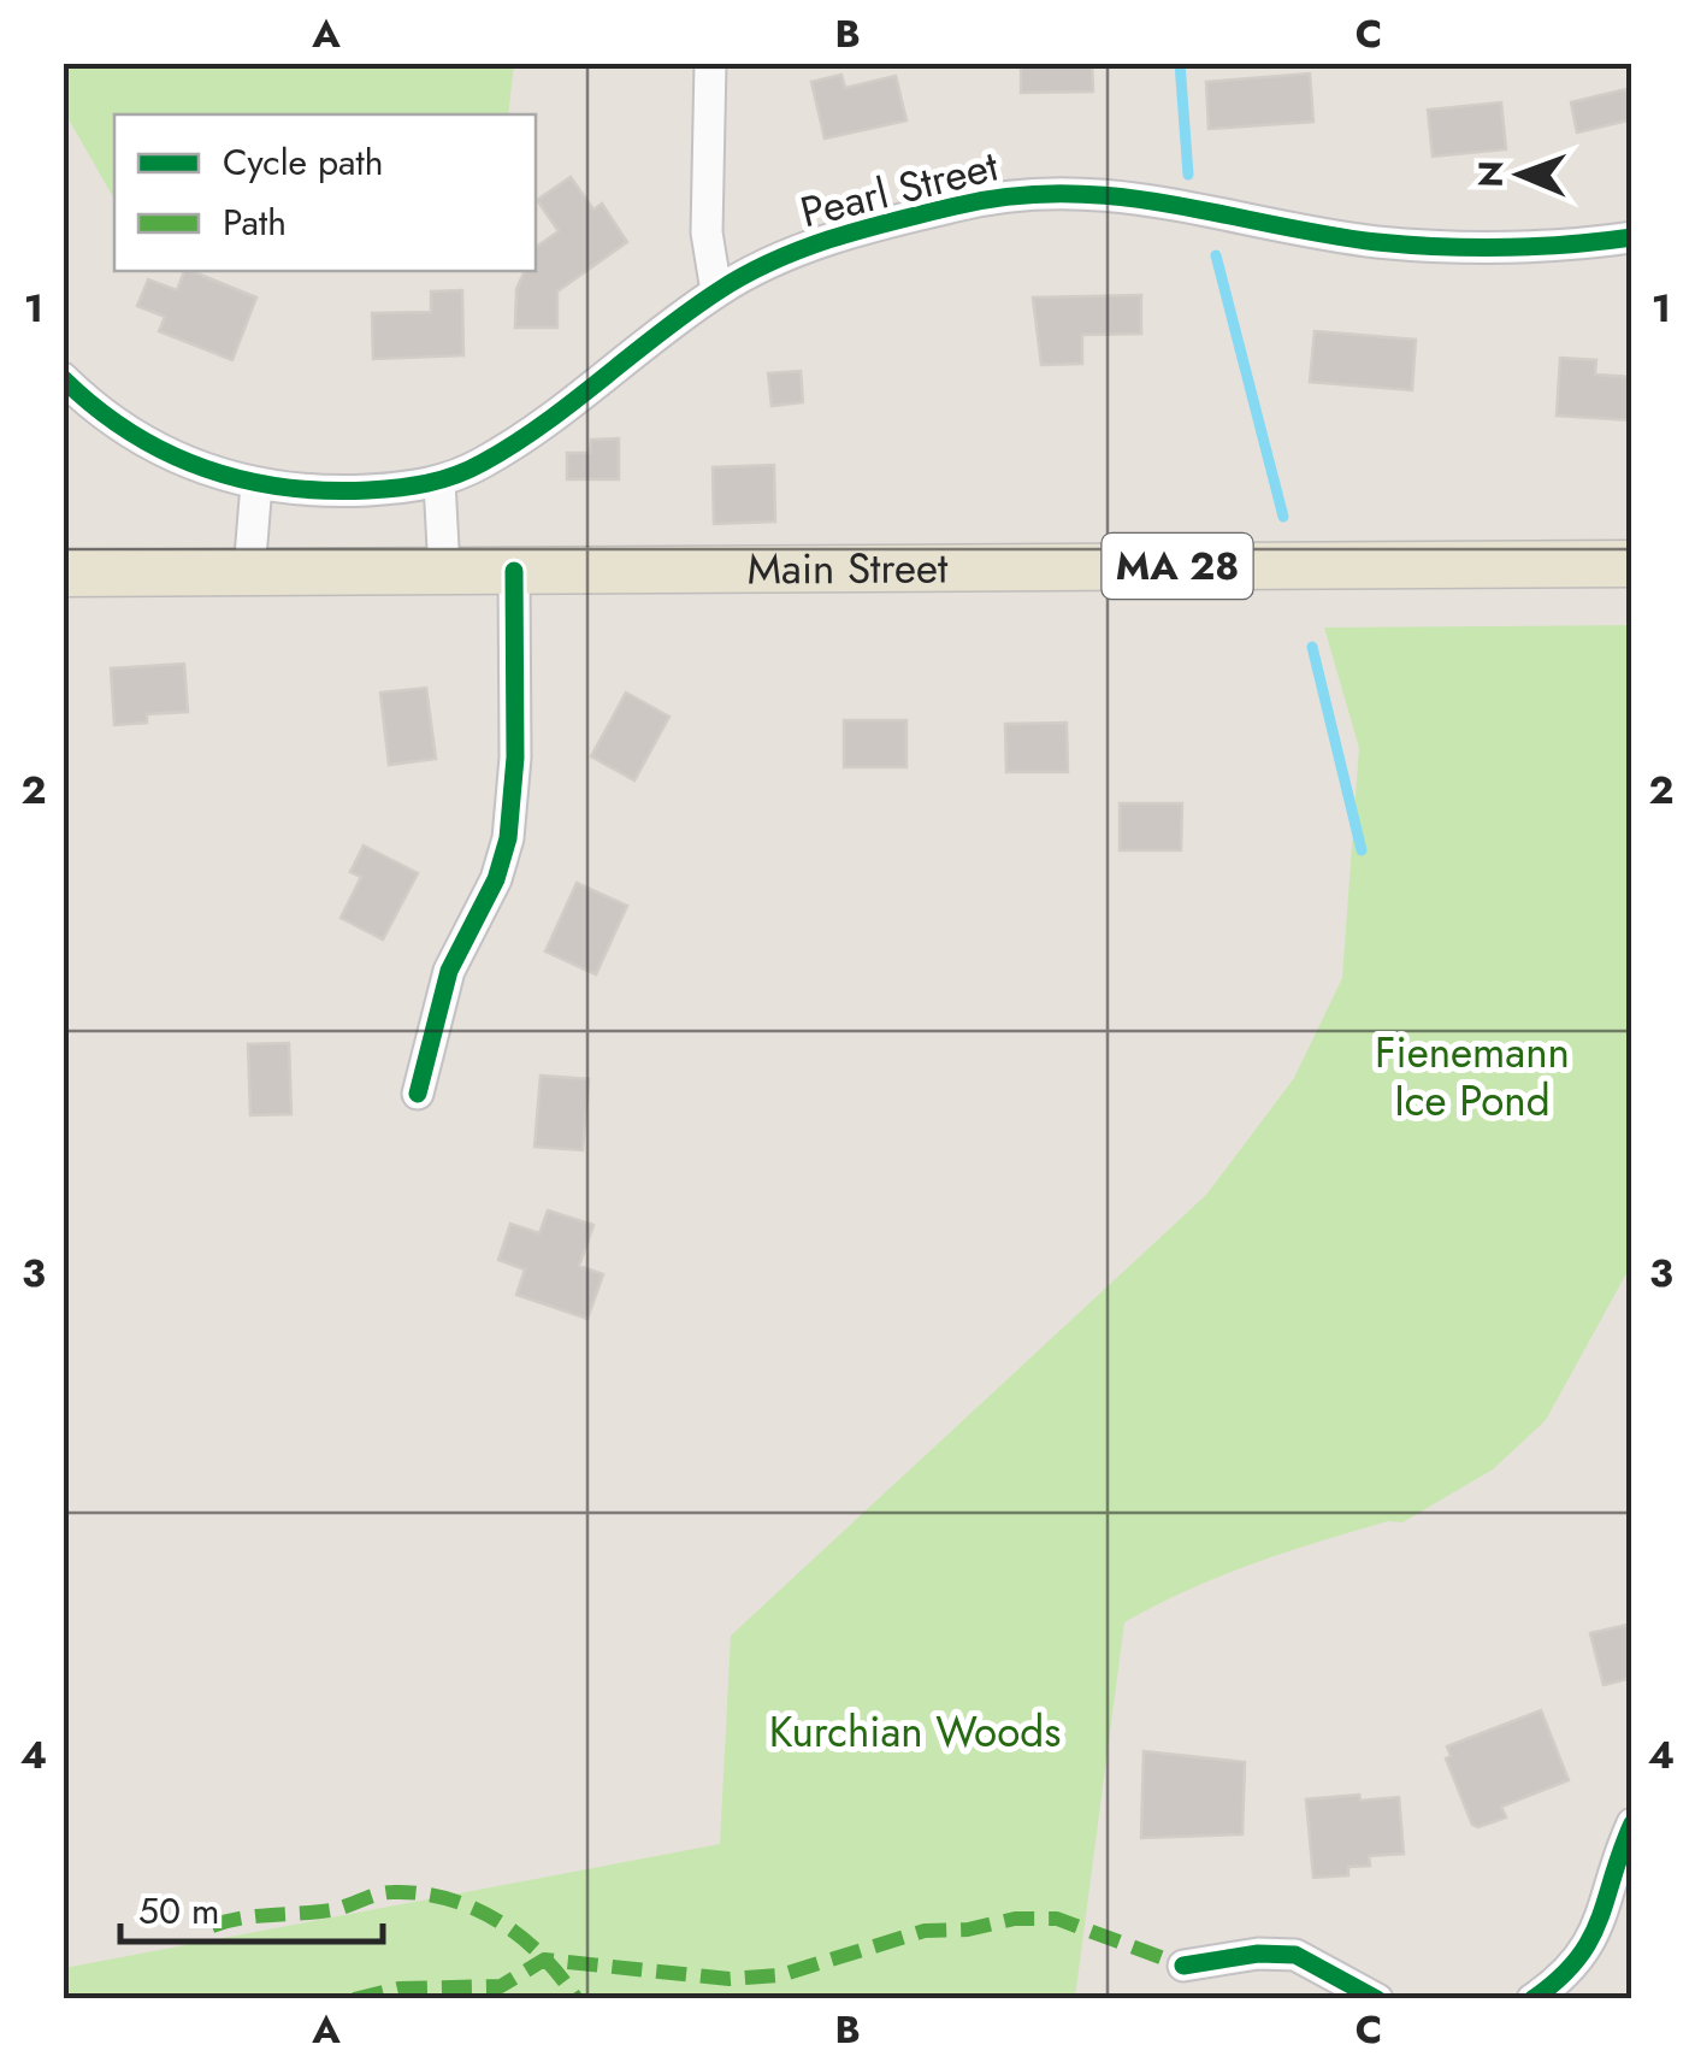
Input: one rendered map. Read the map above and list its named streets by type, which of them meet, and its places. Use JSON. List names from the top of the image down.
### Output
{
  "streets": {
    "main road": ["MA 28", "Main Street"],
    "street": ["Pearl Street"]
  },
  "parks": ["Fienemann Ice Pond", "Kurchian Woods"],
  "legend": ["Cycle path", "Path"],
  "scale_bar": "50 m",
  "north": "left",
  "grid": {
    "columns": ["A", "B", "C"],
    "rows": [
      "1",
      "2",
      "3",
      "4"
    ]
  }
}
